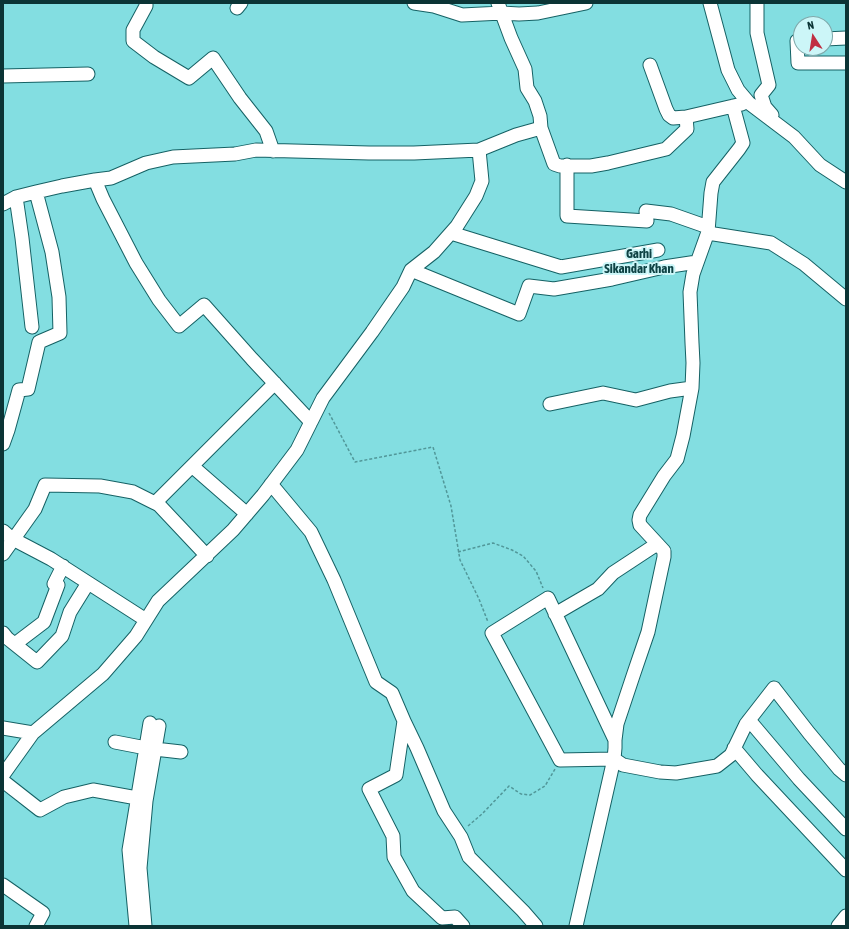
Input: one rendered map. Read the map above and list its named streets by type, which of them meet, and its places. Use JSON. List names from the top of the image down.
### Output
{
  "districts": ["Garhi Sikandar Khan"],
  "north": "top"
}
